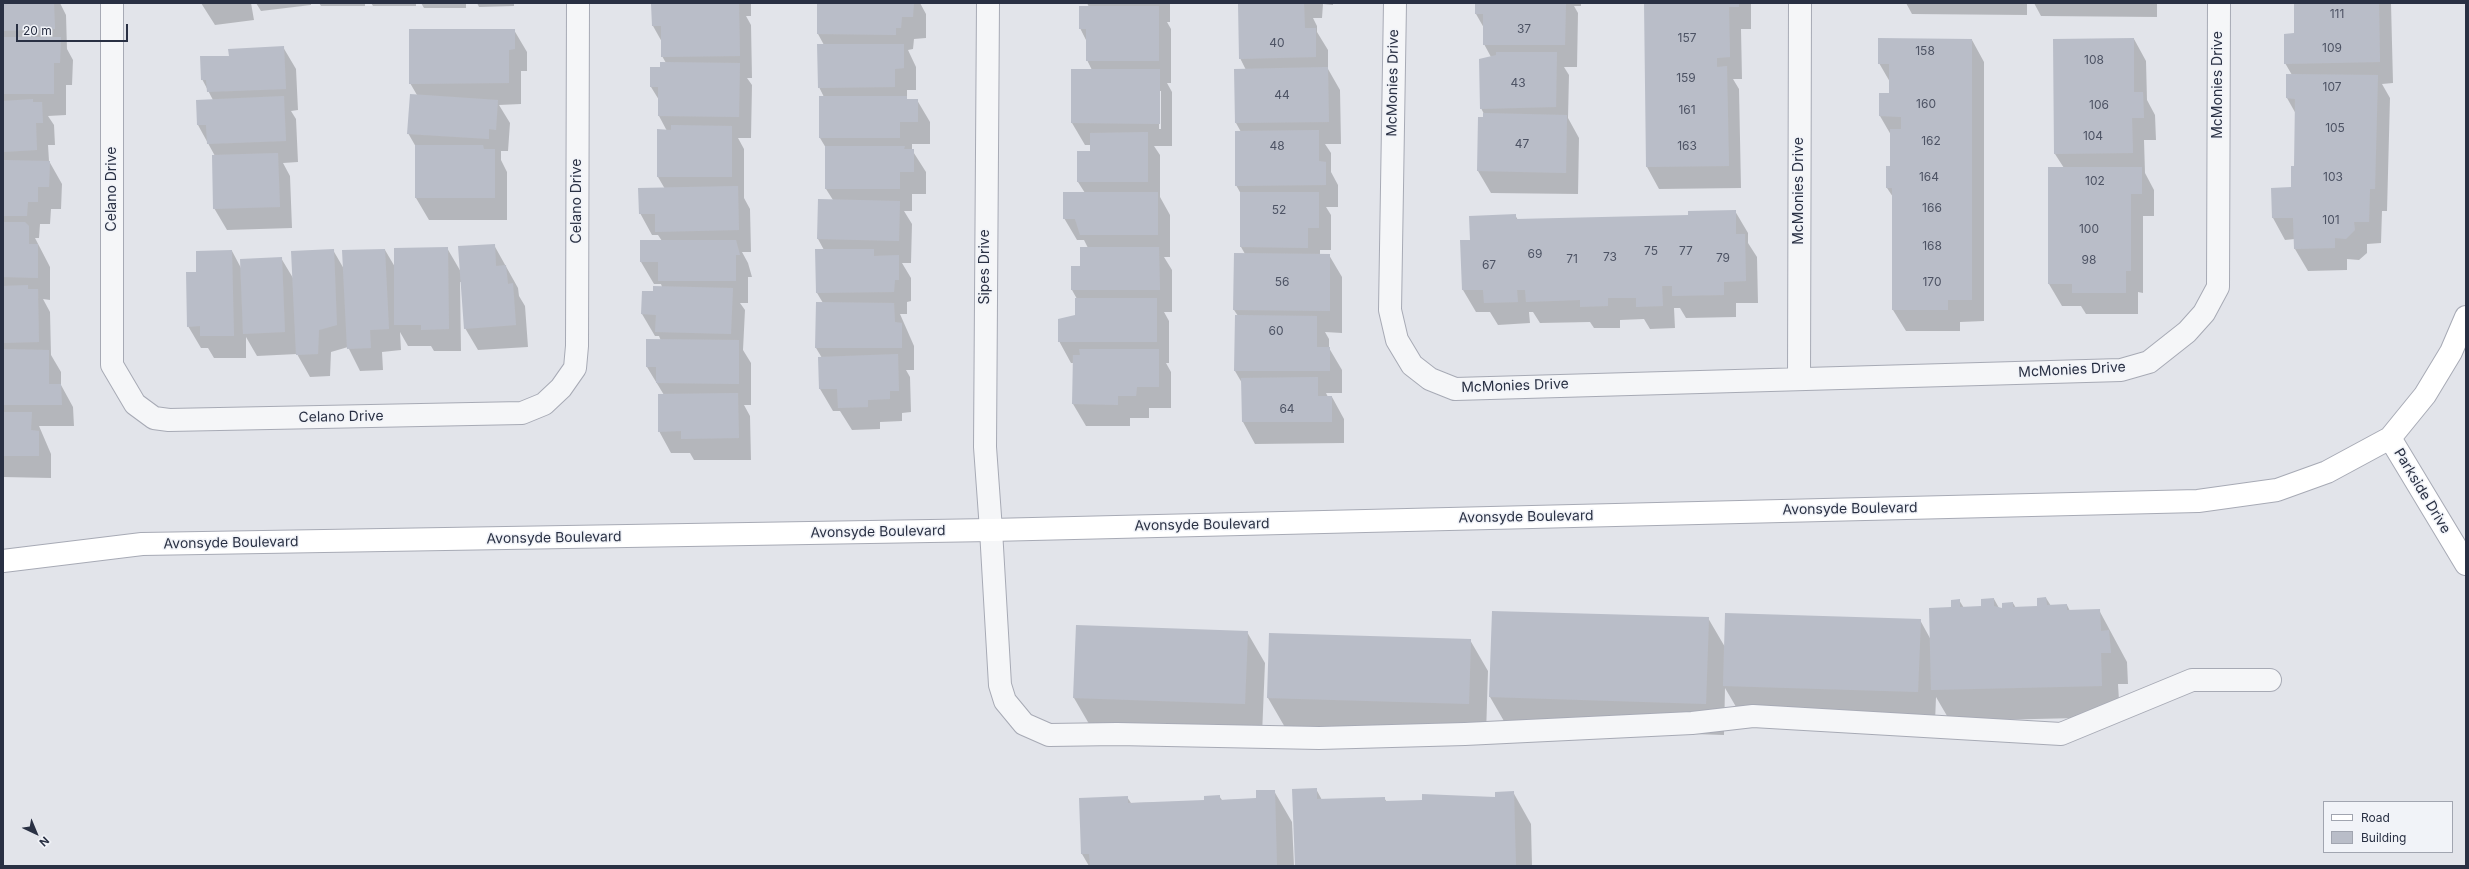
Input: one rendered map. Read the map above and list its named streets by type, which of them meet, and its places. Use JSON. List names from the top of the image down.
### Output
{
  "streets": {
    "main road": ["Parkside Drive", "Avonsyde Boulevard"],
    "street": ["McMonies Drive", "Celano Drive", "Sipes Drive"]
  },
  "crossings": [
    ["Sipes Drive", "Avonsyde Boulevard"],
    ["Parkside Drive", "Avonsyde Boulevard"]
  ],
  "house_numbers": [
    "111",
    "37",
    "157",
    "40",
    "109",
    "158",
    "108",
    "159",
    "43",
    "107",
    "44",
    "160",
    "106",
    "161",
    "105",
    "104",
    "162",
    "47",
    "48",
    "163",
    "164",
    "103",
    "102",
    "166",
    "52",
    "101",
    "100",
    "168",
    "75",
    "77",
    "69",
    "73",
    "79",
    "71",
    "98",
    "67",
    "56",
    "170",
    "60",
    "64"
  ],
  "legend": ["Road", "Building"],
  "scale_bar": "20 m",
  "north": "bottom right"
}
